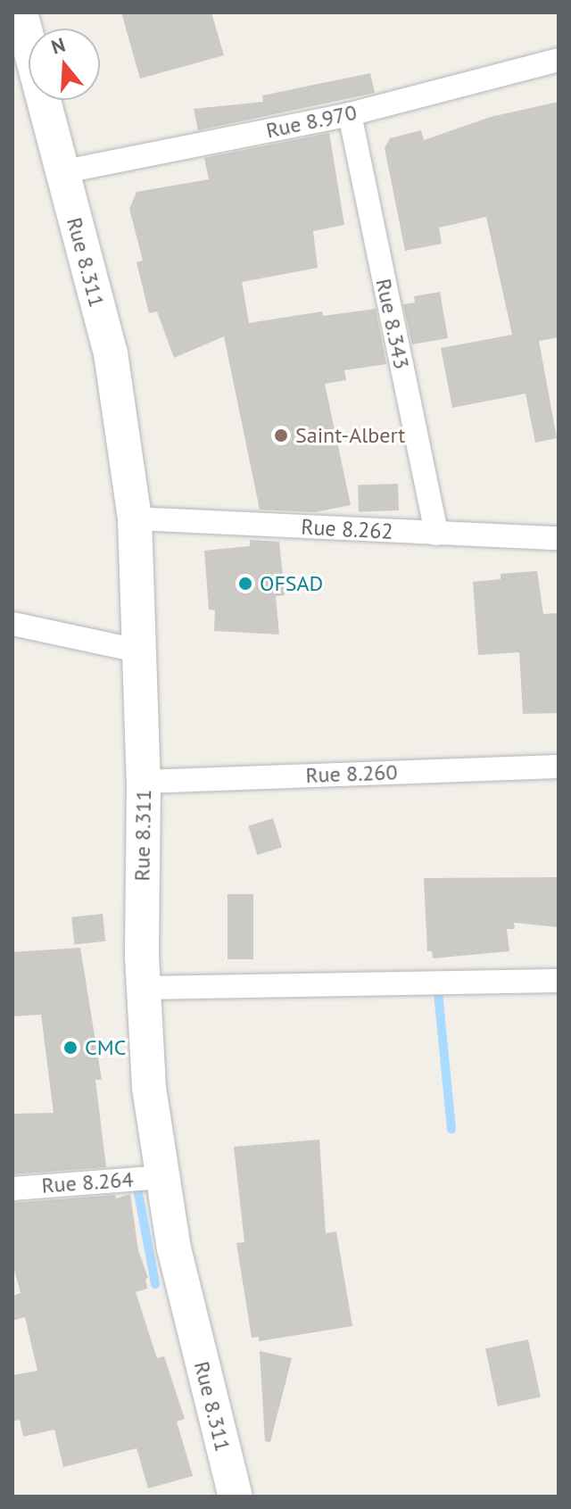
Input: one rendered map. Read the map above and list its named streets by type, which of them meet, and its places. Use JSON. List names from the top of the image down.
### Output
{
  "streets": {
    "main road": ["Rue 8.311"],
    "street": [
      "Rue 8.970",
      "Rue 8.343",
      "Rue 8.262",
      "Rue 8.260",
      "Rue 8.264"
    ]
  },
  "crossings": [
    ["Rue 8.970", "Rue 8.311"],
    ["Rue 8.970", "Rue 8.343"],
    ["Rue 8.311", "Rue 8.262"],
    ["Rue 8.311", "Rue 8.260"],
    ["Rue 8.311", "Rue 8.264"],
    ["Rue 8.343", "Rue 8.262"]
  ],
  "places": ["Saint-Albert", "OFSAD", "CMC"],
  "north": "top"
}
